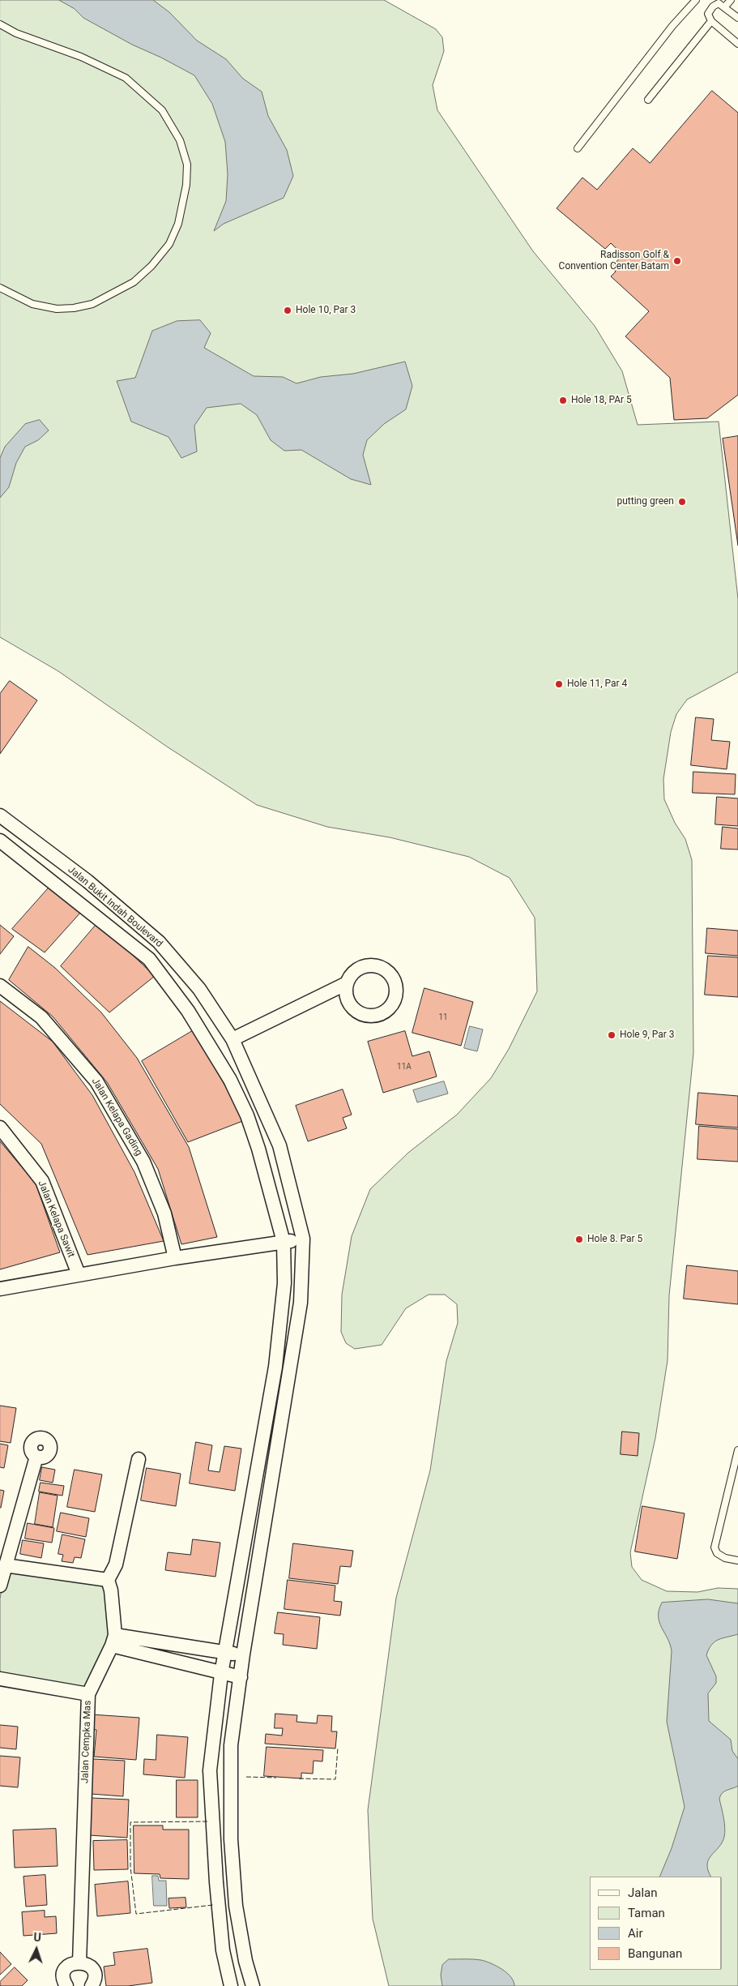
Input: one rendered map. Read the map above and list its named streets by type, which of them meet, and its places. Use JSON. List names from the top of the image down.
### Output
{
  "streets": {
    "street": [
      "Jalan Bukit Indah Boulevard",
      "Jalan Kelapa Gading",
      "Jalan Kelapa Sawit",
      "Jalan Cempka Mas"
    ]
  },
  "places": [
    "Radisson Golf & Convention Center Batam",
    "Hole 10, Par 3",
    "Hole 18, PAr 5",
    "putting green",
    "Hole 11, Par 4",
    "Hole 9, Par 3",
    "Hole 8. Par 5"
  ],
  "house_numbers": ["11", "11A"],
  "legend": [
    "Jalan",
    "Taman",
    "Air",
    "Bangunan"
  ],
  "north": "top"
}
